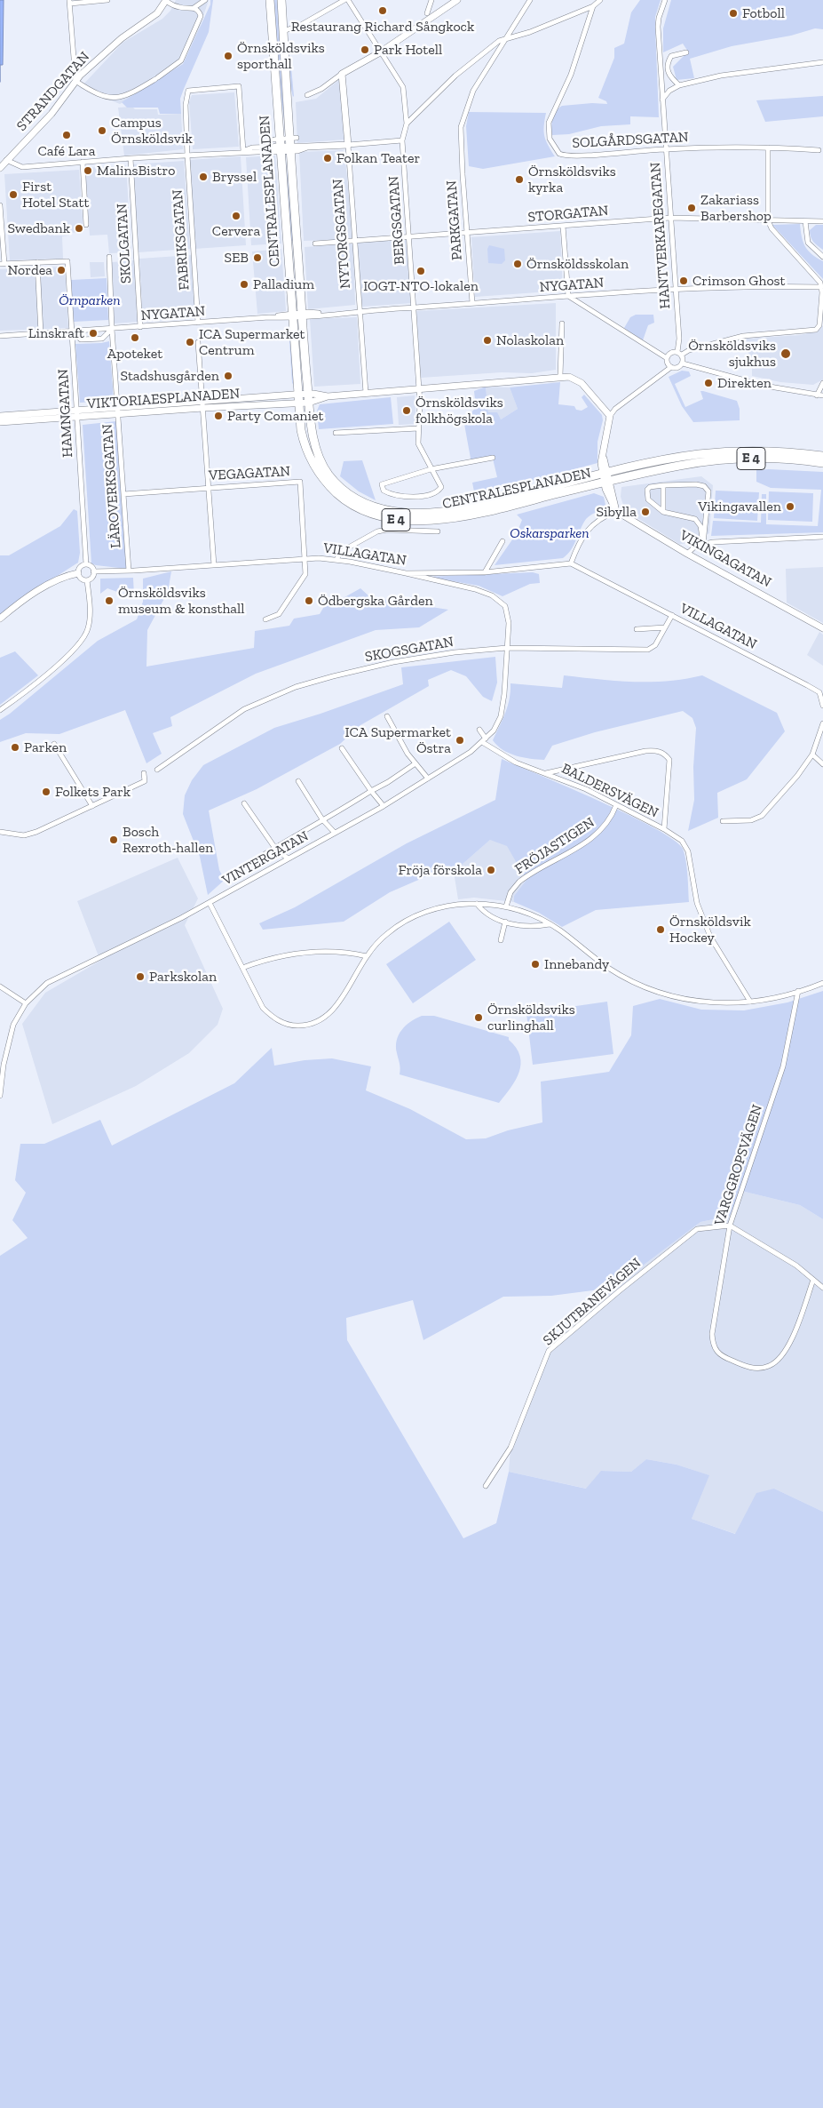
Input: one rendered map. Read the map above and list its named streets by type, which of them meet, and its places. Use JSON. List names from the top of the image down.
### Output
{
  "streets": {
    "highway": ["CENTRALESPLANADEN", "E 4"],
    "street": [
      "STRANDGATAN",
      "SOLGÅRDSGATAN",
      "STORGATAN",
      "BERGSGATAN",
      "PARKGATAN",
      "NYTORGSGATAN",
      "HANTVERKAREGATAN",
      "FABRIKSGATAN",
      "SKOLGATAN",
      "NYGATAN",
      "VIKTORIAESPLANADEN",
      "HAMNGATAN",
      "VEGAGATAN",
      "LÄROVERKSGATAN",
      "VILLAGATAN",
      "VIKINGAGATAN",
      "SKOGSGATAN",
      "BALDERSVÄGEN",
      "FRÖJASTIGEN",
      "VINTERGATAN",
      "VARGGROPSVÄGEN",
      "SKJUTBANEVÄGEN"
    ]
  },
  "crossings": [
    ["SOLGÅRDSGATAN", "HANTVERKAREGATAN"],
    ["CENTRALESPLANADEN", "NYGATAN"],
    ["CENTRALESPLANADEN", "VIKTORIAESPLANADEN"],
    ["STORGATAN", "BERGSGATAN"],
    ["STORGATAN", "PARKGATAN"],
    ["STORGATAN", "NYTORGSGATAN"],
    ["STORGATAN", "HANTVERKAREGATAN"],
    ["BERGSGATAN", "NYGATAN"],
    ["BERGSGATAN", "VIKTORIAESPLANADEN"],
    ["PARKGATAN", "NYGATAN"],
    ["NYTORGSGATAN", "NYGATAN"],
    ["NYTORGSGATAN", "VIKTORIAESPLANADEN"],
    ["HANTVERKAREGATAN", "NYGATAN"],
    ["FABRIKSGATAN", "NYGATAN"],
    ["SKOLGATAN", "NYGATAN"],
    ["NYGATAN", "HAMNGATAN"],
    ["NYGATAN", "LÄROVERKSGATAN"],
    ["VIKTORIAESPLANADEN", "HAMNGATAN"],
    ["VIKTORIAESPLANADEN", "LÄROVERKSGATAN"],
    ["VEGAGATAN", "LÄROVERKSGATAN"],
    ["VEGAGATAN", "VILLAGATAN"],
    ["LÄROVERKSGATAN", "VILLAGATAN"],
    ["VILLAGATAN", "SKOGSGATAN"],
    ["VILLAGATAN", "VINTERGATAN"],
    ["SKOGSGATAN", "VINTERGATAN"],
    ["BALDERSVÄGEN", "FRÖJASTIGEN"],
    ["BALDERSVÄGEN", "VINTERGATAN"],
    ["VARGGROPSVÄGEN", "SKJUTBANEVÄGEN"]
  ],
  "parks": ["Örnparken", "Oskarsparken"],
  "places": [
    "Restaurang Richard Sångkock",
    "Fotboll",
    "Park Hotell",
    "Örnsköldsviks sporthall",
    "Campus Örnsköldsvik",
    "Café Lara",
    "Folkan Teater",
    "MalinsBistro",
    "Bryssel",
    "Örnsköldsviks kyrka",
    "First Hotel Statt",
    "Zakariass Barbershop",
    "Cervera",
    "Swedbank",
    "SEB",
    "Örnsköldsskolan",
    "Nordea",
    "IOGT-NTO-lokalen",
    "Crimson Ghost",
    "Palladium",
    "Linskraft",
    "Apoteket",
    "Nolaskolan",
    "ICA Supermarket Centrum",
    "Örnsköldsviks sjukhus",
    "Stadshusgården",
    "Direkten",
    "Örnsköldsviks folkhögskola",
    "Party Comaniet",
    "Vikingavallen",
    "Sibylla",
    "Örnsköldsviks museum & konsthall",
    "Ödbergska Gården",
    "ICA Supermarket Östra",
    "Parken",
    "Folkets Park",
    "Bosch Rexroth-hallen",
    "Fröja förskola",
    "Örnsköldsvik Hockey",
    "Innebandy",
    "Parkskolan",
    "Örnsköldsviks curlinghall"
  ]
}
